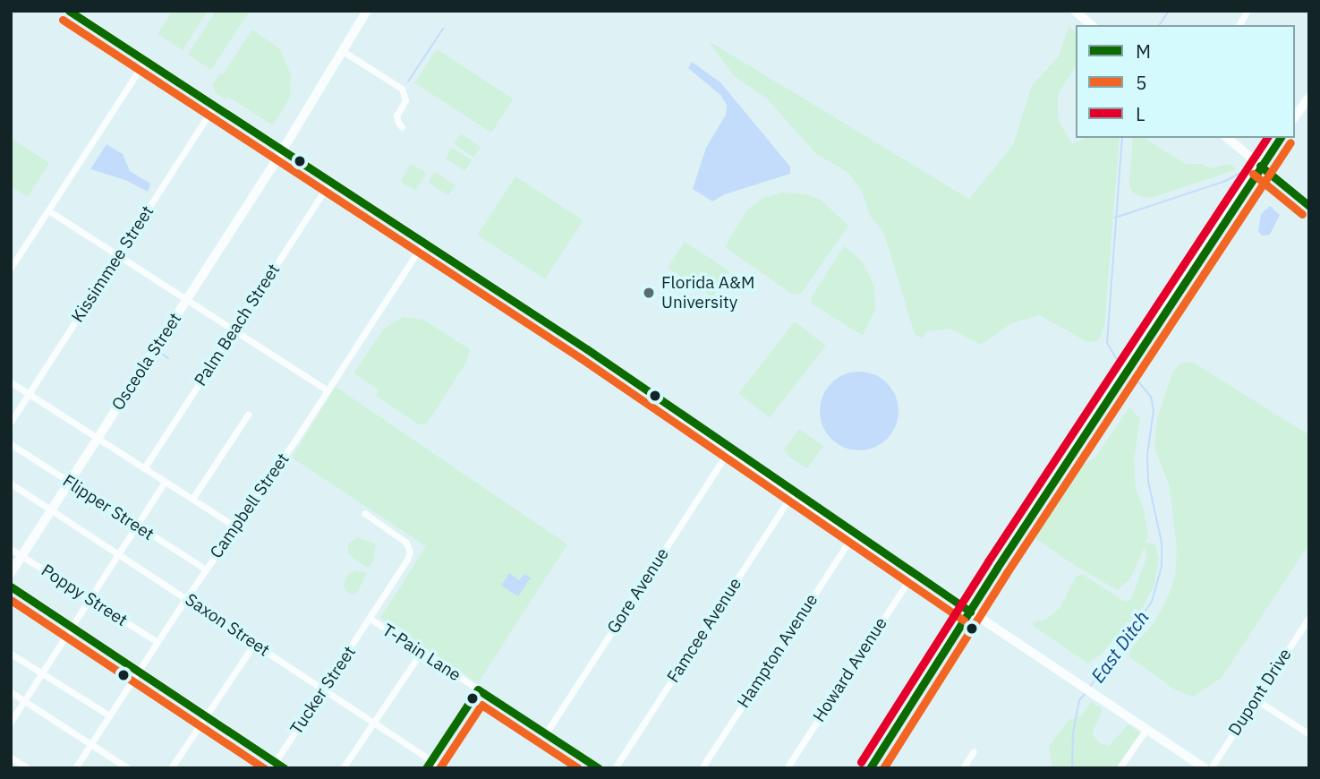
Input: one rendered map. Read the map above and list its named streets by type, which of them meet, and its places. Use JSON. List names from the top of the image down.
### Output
{
  "streets": {
    "street": [
      "Kissimmee Street",
      "Palm Beach Street",
      "Osceola Street",
      "Campbell Street",
      "Flipper Street",
      "Gore Avenue",
      "Poppy Street",
      "Saxon Street",
      "Famcee Avenue",
      "Hampton Avenue",
      "T-Pain Lane",
      "Howard Avenue",
      "Tucker Street",
      "Dupont Drive"
    ]
  },
  "crossings": [
    ["Osceola Street", "Flipper Street"],
    ["Osceola Street", "Poppy Street"],
    ["Osceola Street", "Saxon Street"],
    ["Campbell Street", "Flipper Street"],
    ["Campbell Street", "Poppy Street"],
    ["Campbell Street", "Saxon Street"],
    ["Gore Avenue", "T-Pain Lane"],
    ["Saxon Street", "Tucker Street"],
    ["T-Pain Lane", "Tucker Street"]
  ],
  "water": ["East Ditch"],
  "places": ["Florida A&M University"],
  "lines": ["transit line M", "transit line 5", "transit line L"],
  "legend": ["M", "5", "L"]
}
